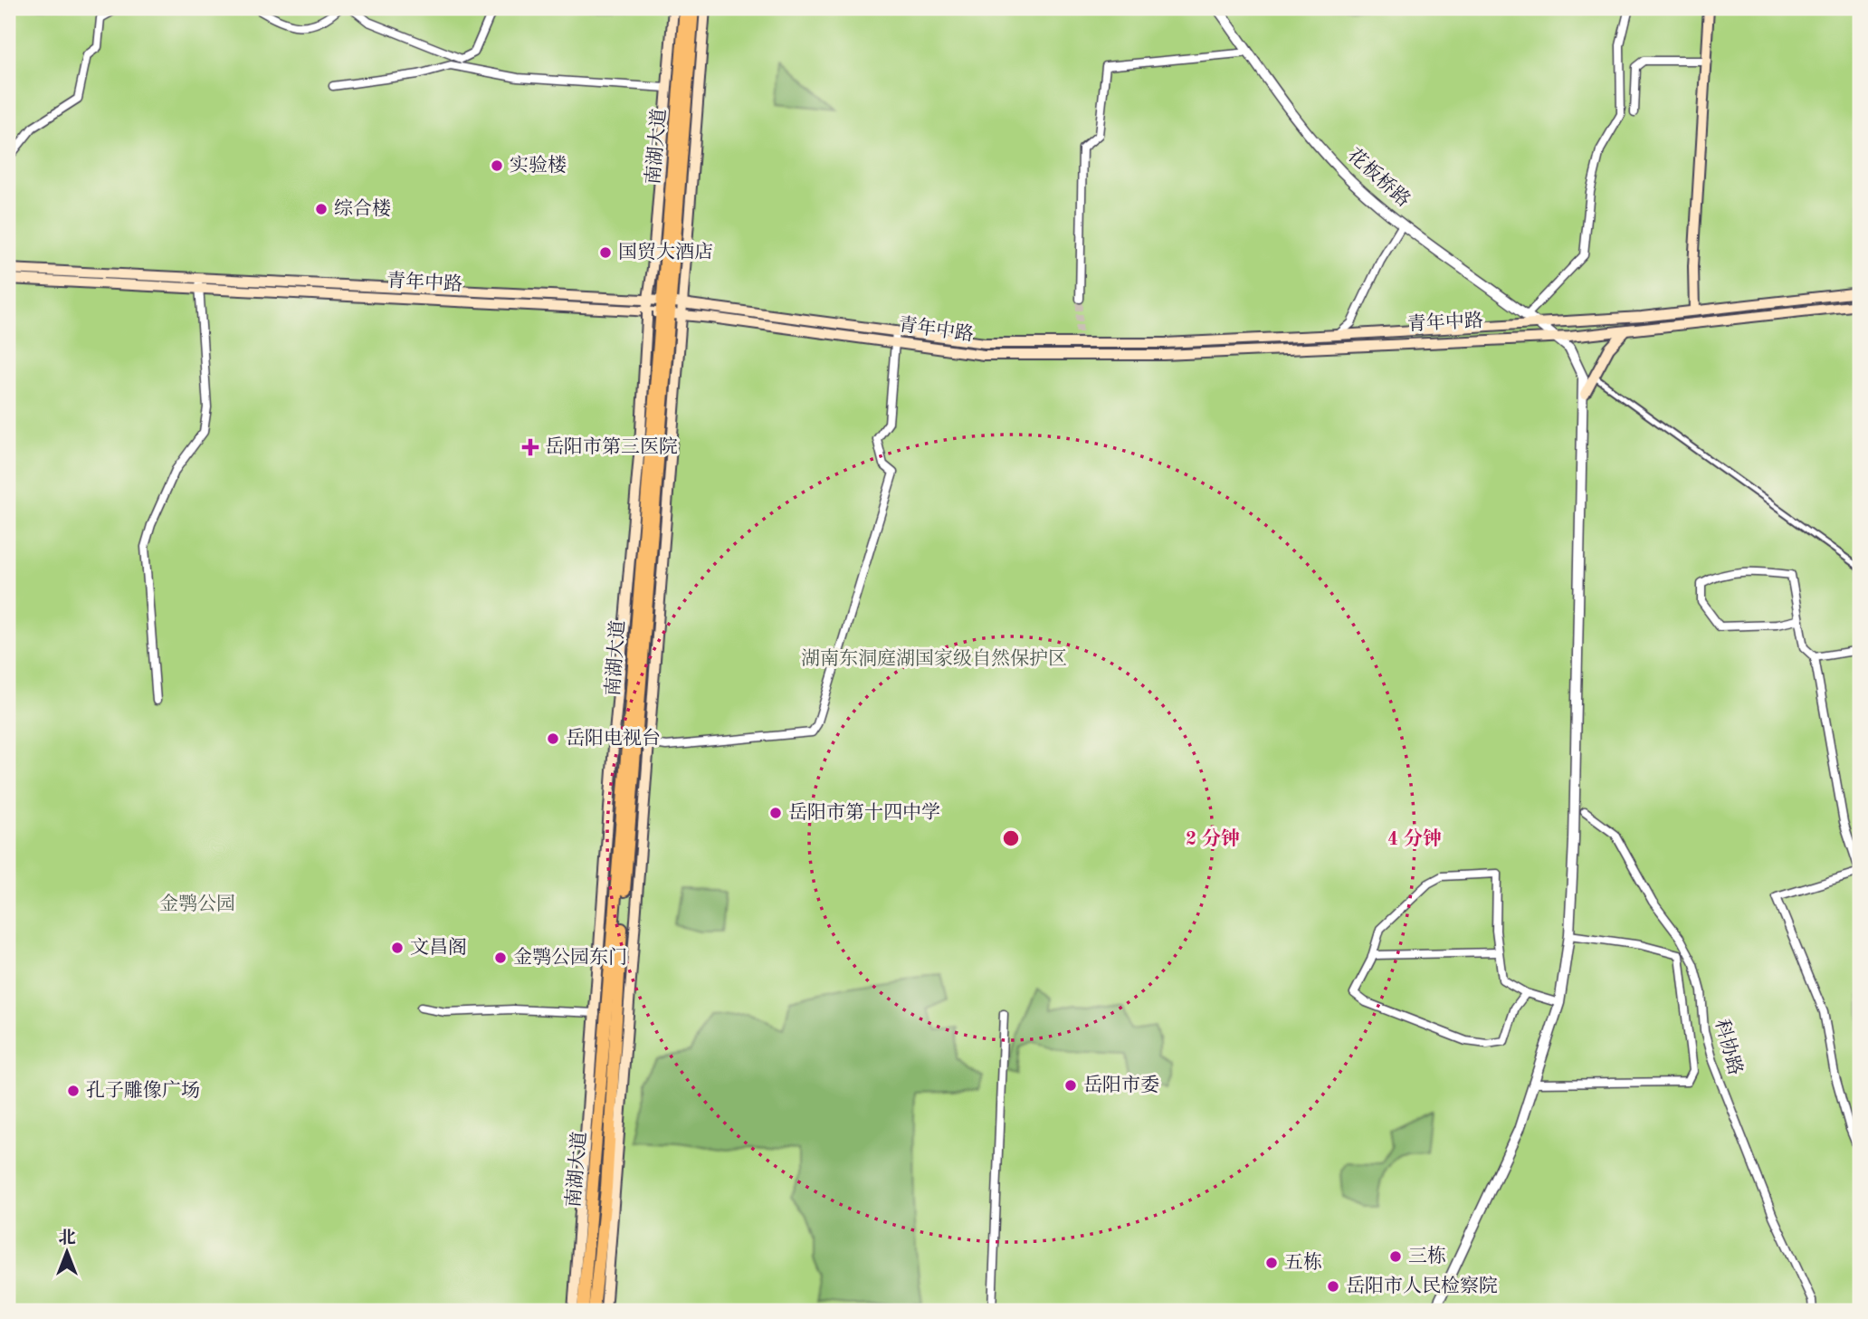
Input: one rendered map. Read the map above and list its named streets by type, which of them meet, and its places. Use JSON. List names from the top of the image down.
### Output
{
  "streets": {
    "main road": ["南湖大道", "青年中路"],
    "street": ["花板桥路", "科协路"]
  },
  "crossings": [
    ["南湖大道", "青年中路"],
    ["花板桥路", "青年中路"]
  ],
  "parks": ["湖南东洞庭湖国家级自然保护区", "金鹗公园"],
  "places": {
    "other": [
      "实验楼",
      "综合楼",
      "国贸大酒店",
      "岳阳电视台",
      "岳阳市第十四中学",
      "文昌阁",
      "金鹗公园东门",
      "岳阳市委",
      "孔子雕像广场",
      "三栋",
      "五栋",
      "岳阳市人民检察院"
    ],
    "health": ["岳阳市第三医院"]
  },
  "north": "top",
  "rings": ["2 分钟", "4 分钟"]
}
